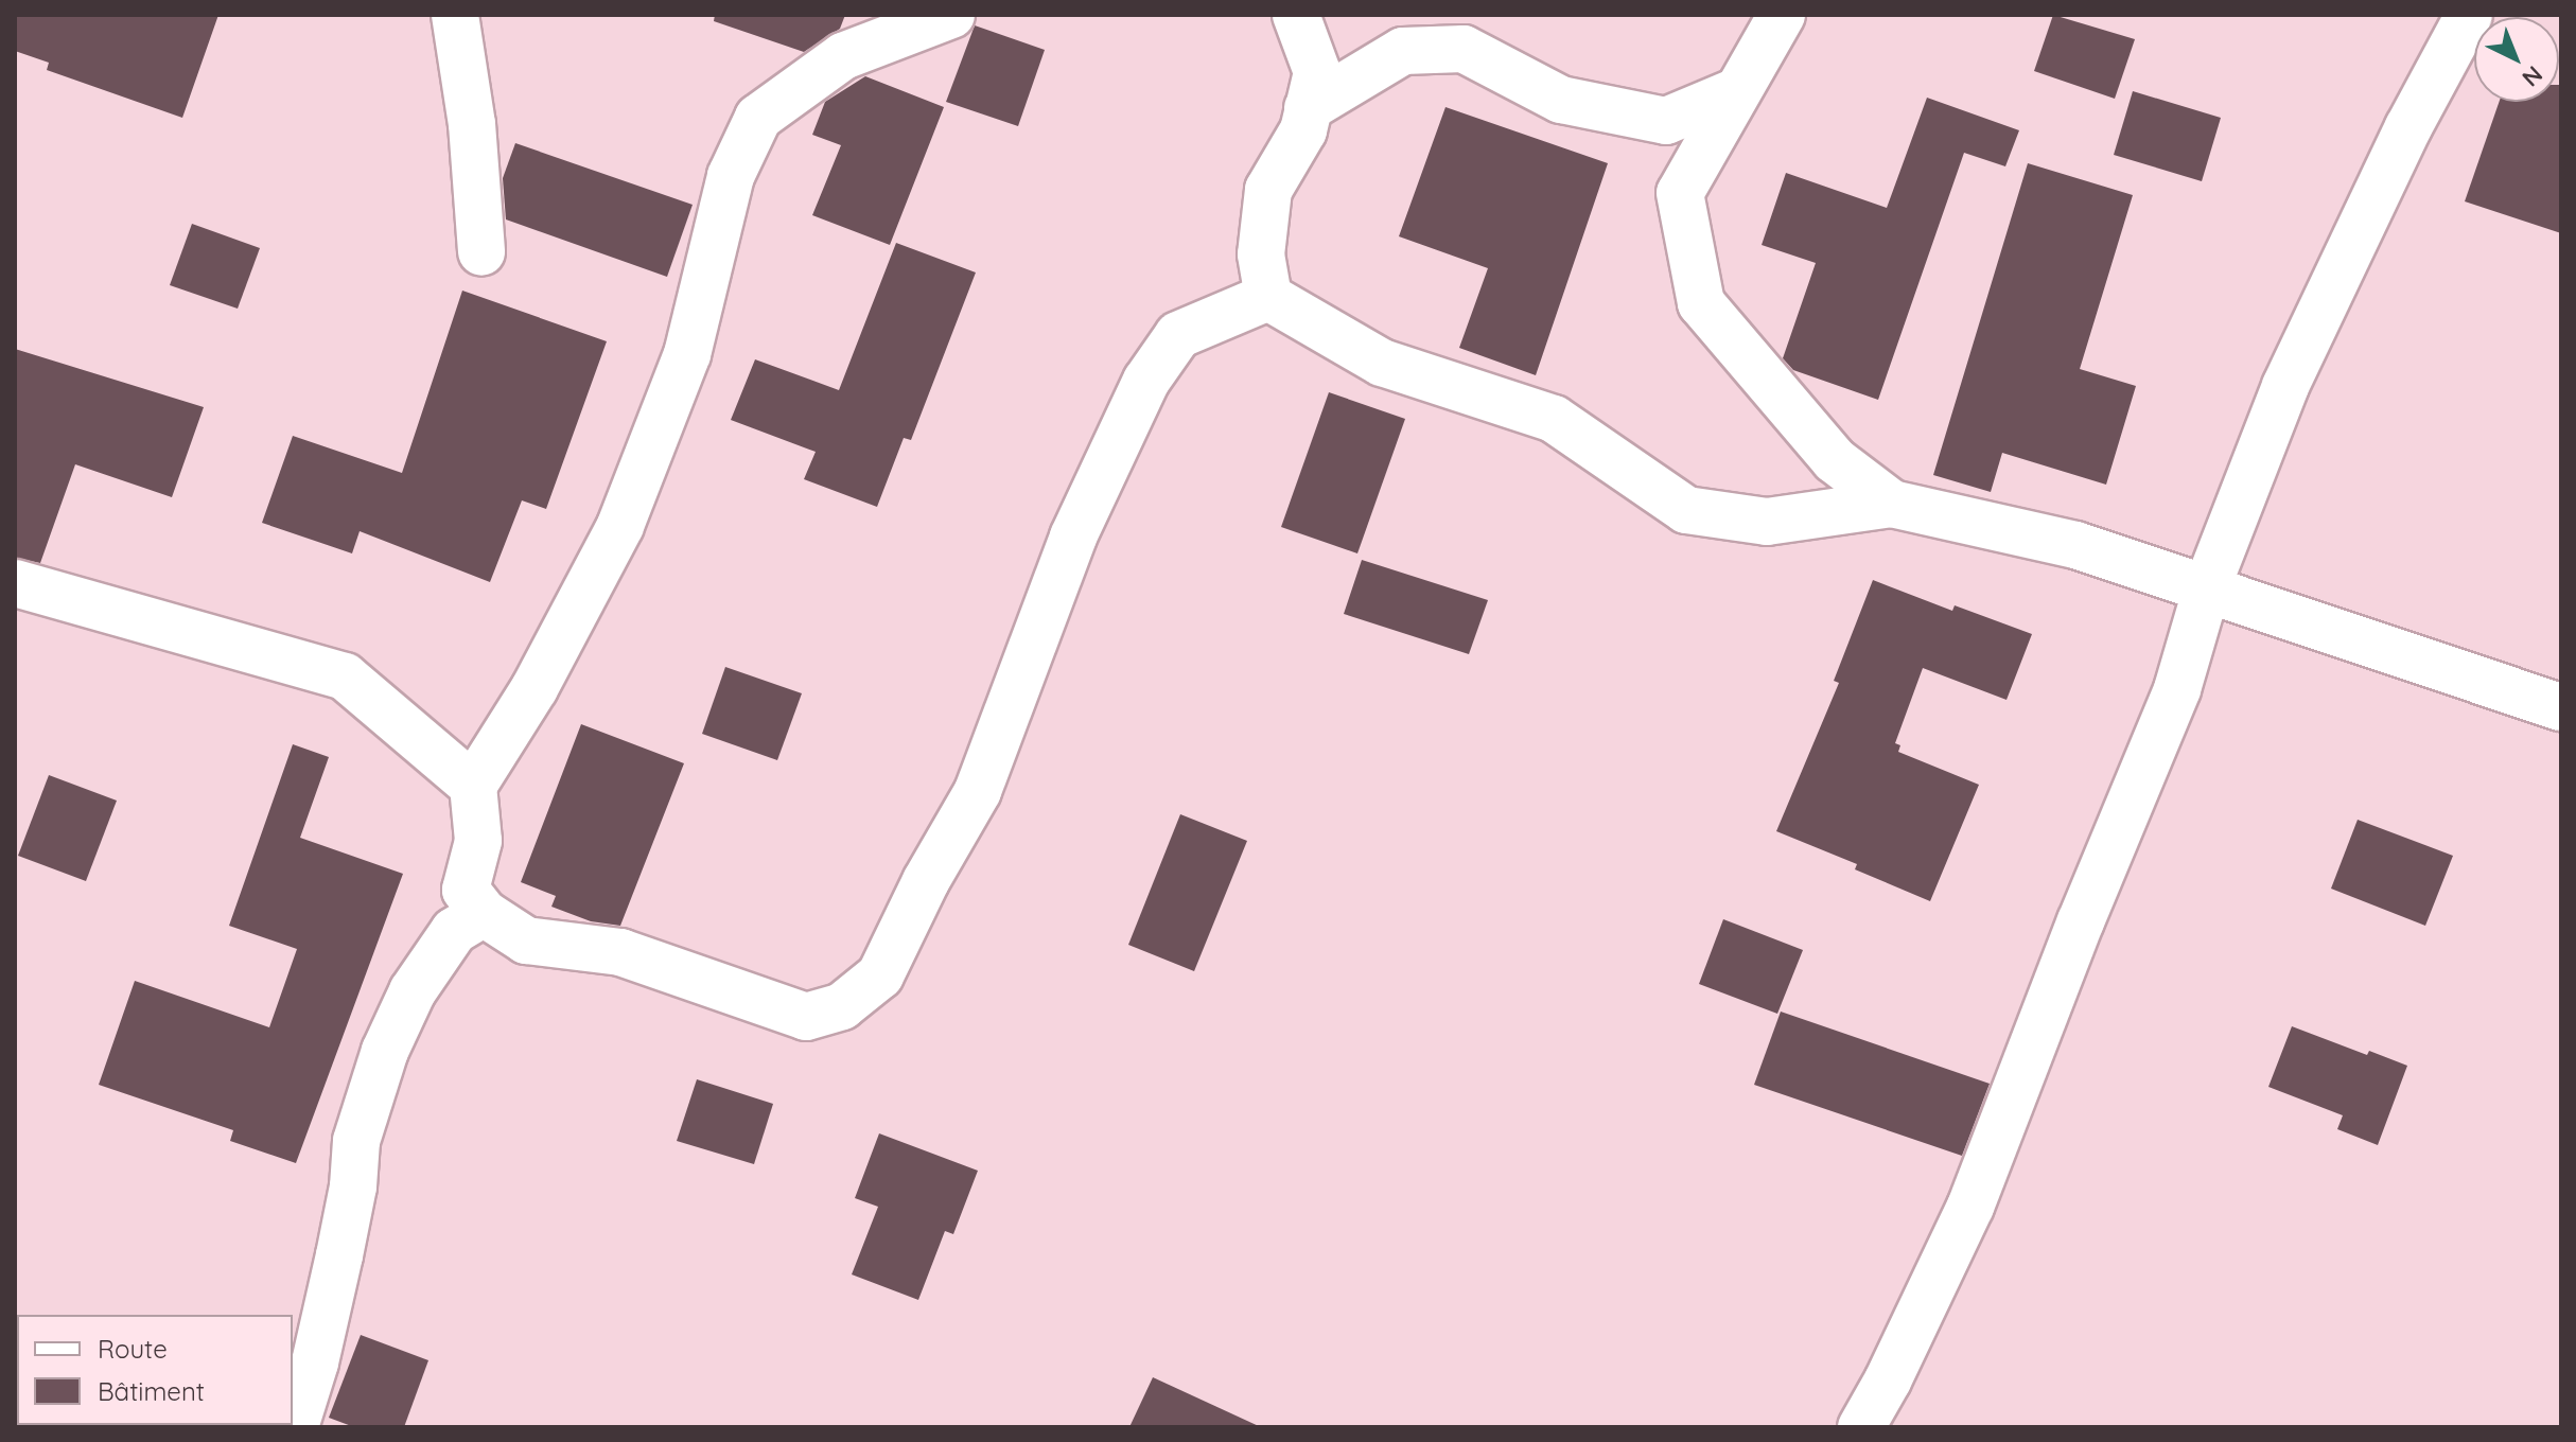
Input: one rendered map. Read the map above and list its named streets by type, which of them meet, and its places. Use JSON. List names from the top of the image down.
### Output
{
  "legend": ["Route", "Bâtiment"],
  "north": "bottom right"
}
